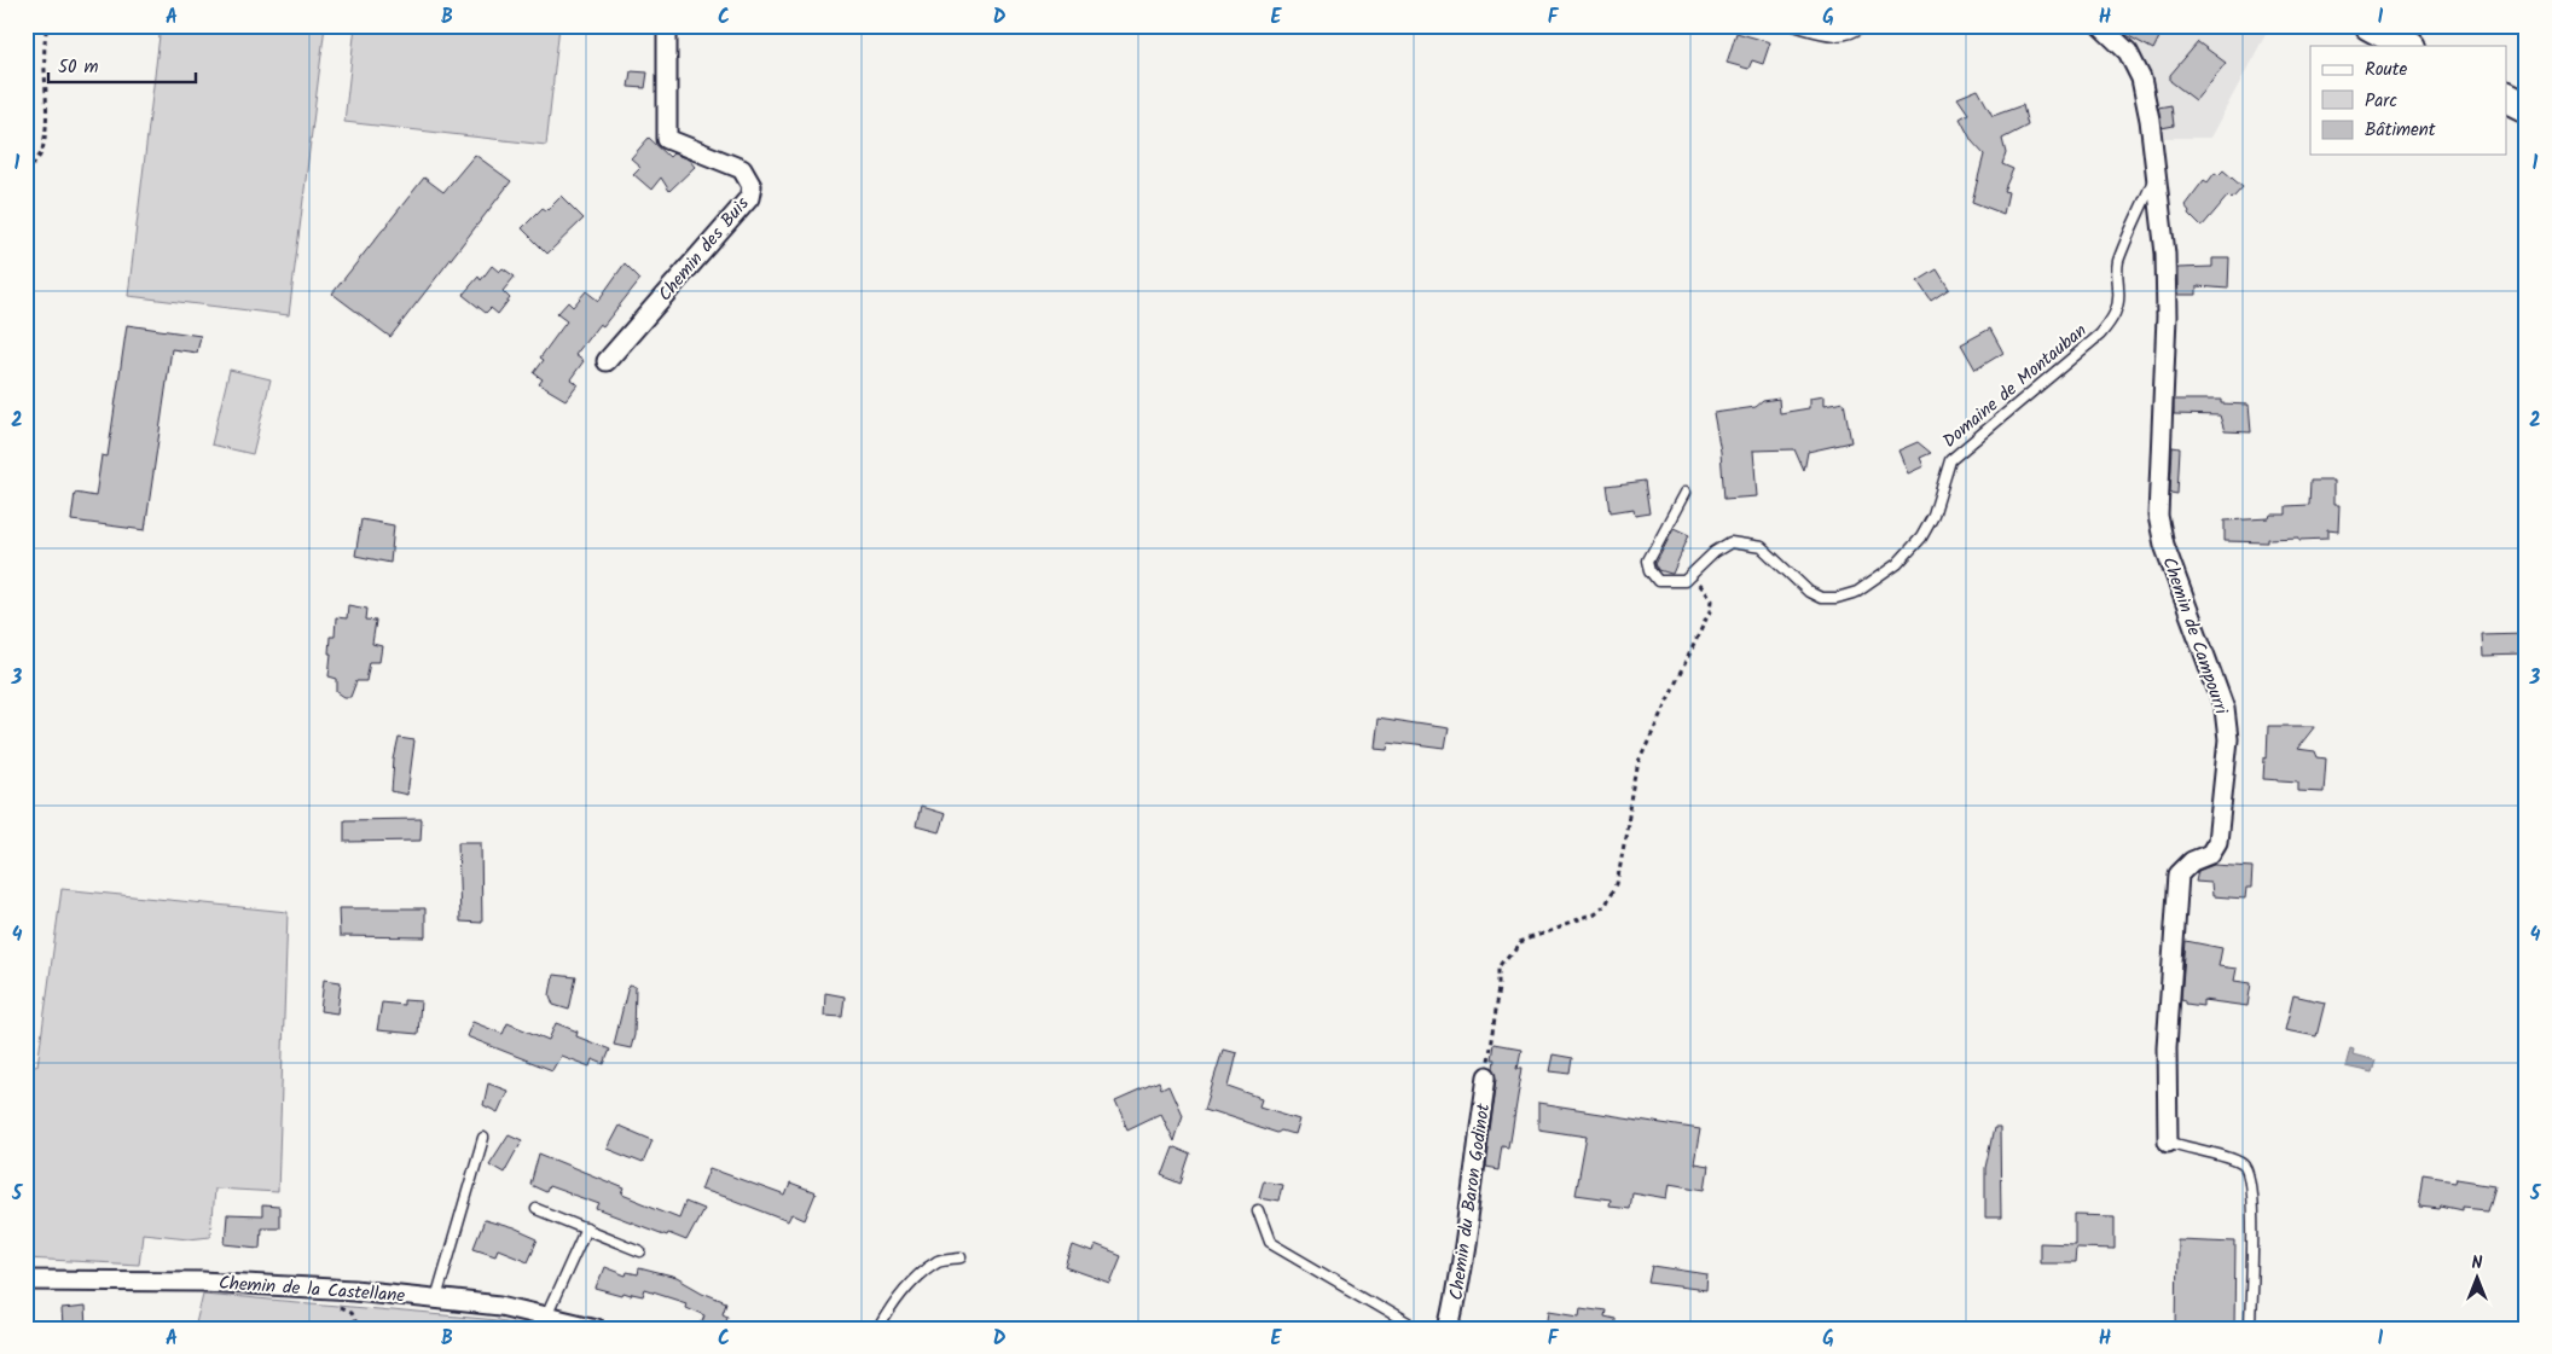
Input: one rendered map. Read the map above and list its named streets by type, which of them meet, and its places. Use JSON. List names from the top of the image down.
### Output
{
  "streets": {
    "street": [
      "Chemin des Buis",
      "Chemin de Campourri",
      "Chemin du Baron Godinot",
      "Chemin de la Castellane"
    ],
    "lane": ["Domaine de Montauban"]
  },
  "crossings": [
    ["Domaine de Montauban", "Chemin de Campourri"]
  ],
  "legend": ["Route", "Parc", "Bâtiment"],
  "scale_bar": "50 m",
  "north": "top",
  "grid": {
    "columns": [
      "A",
      "B",
      "C",
      "D",
      "E",
      "F",
      "G",
      "H",
      "I"
    ],
    "rows": [
      "1",
      "2",
      "3",
      "4",
      "5"
    ]
  }
}
